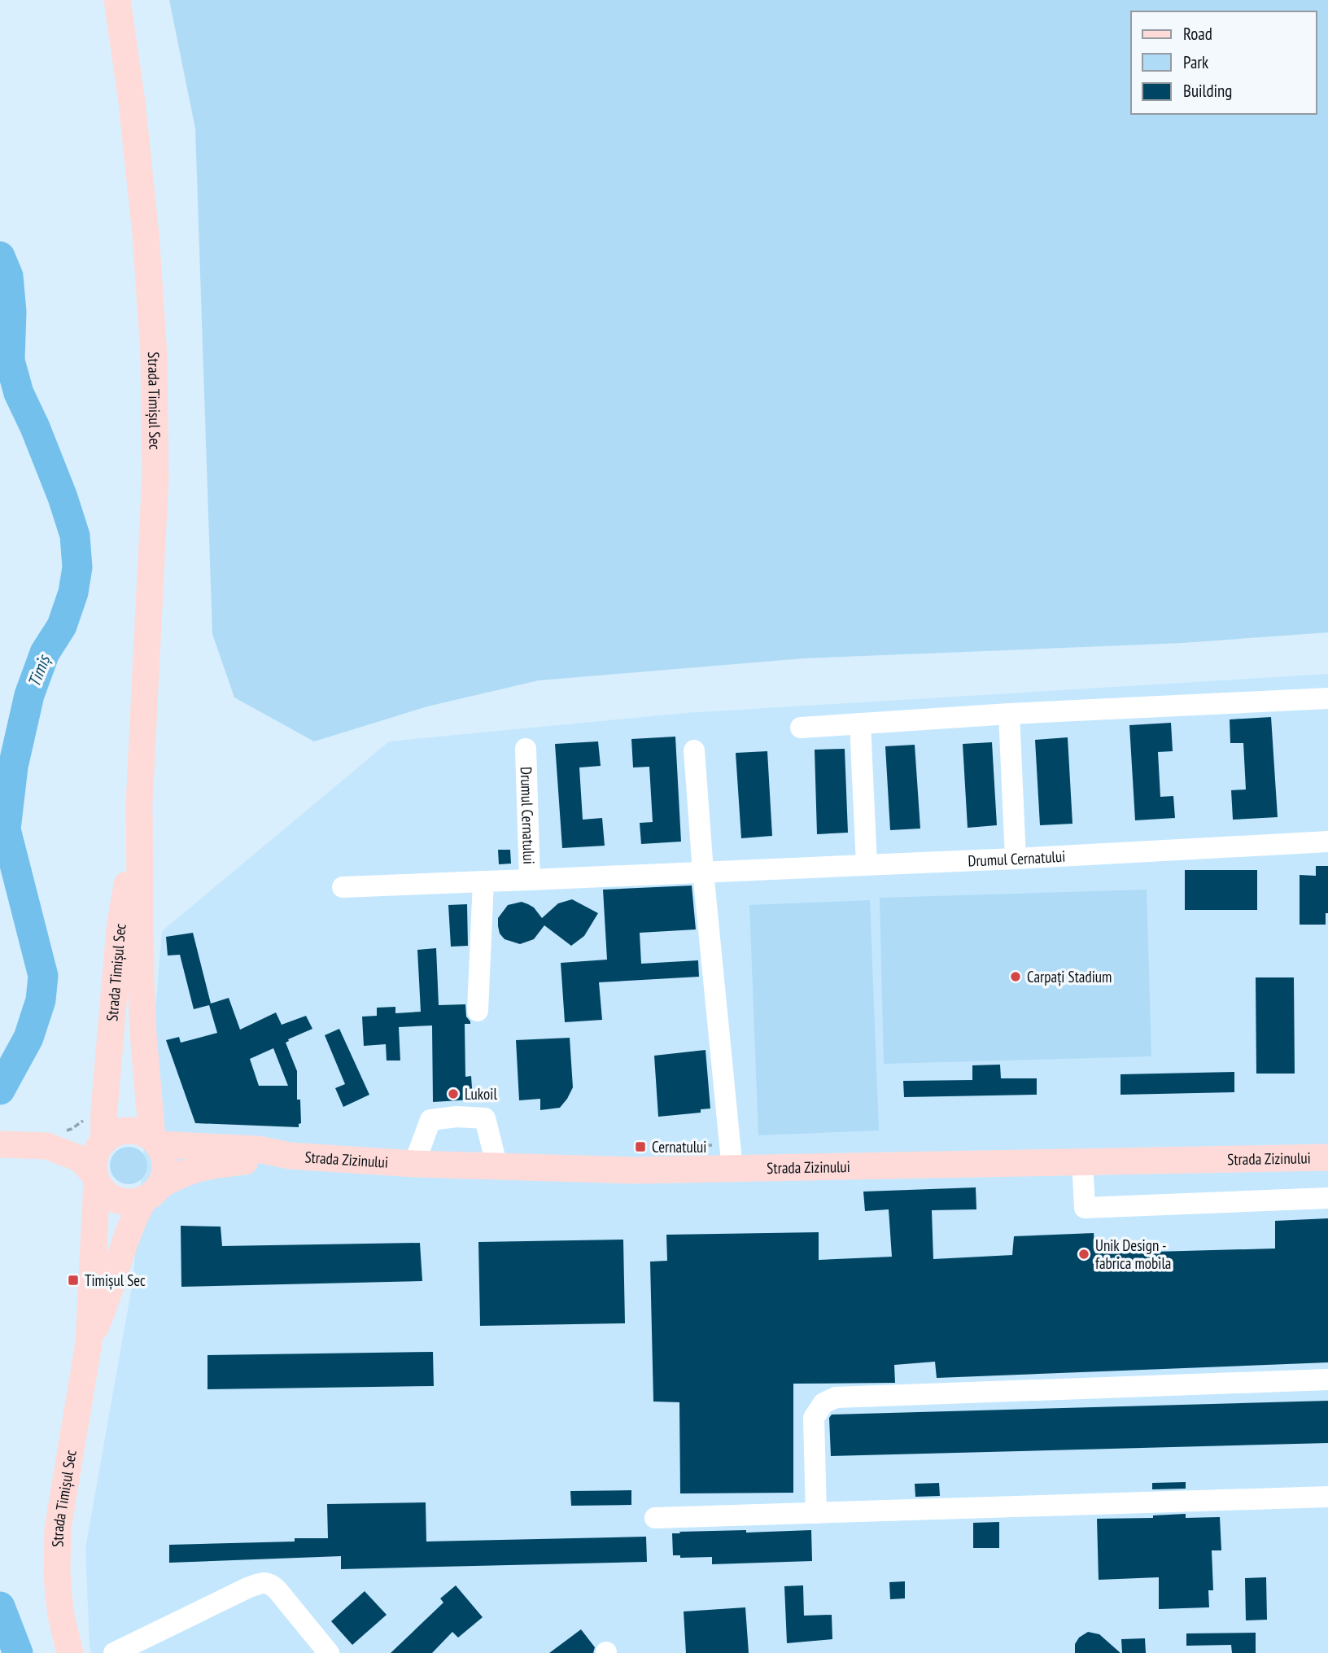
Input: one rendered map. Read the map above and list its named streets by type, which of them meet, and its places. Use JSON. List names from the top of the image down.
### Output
{
  "streets": {
    "main road": ["Strada Timișul Sec", "Strada Zizinului"],
    "street": ["Drumul Cernatului"]
  },
  "crossings": [
    ["Strada Timișul Sec", "Strada Zizinului"]
  ],
  "water": ["Timiș"],
  "places": {
    "other": ["Carpați Stadium", "Lukoil", "Unik Design - fabrica mobila"],
    "transit": ["Cernatului", "Timișul Sec"]
  },
  "legend": ["Road", "Park", "Building"]
}
